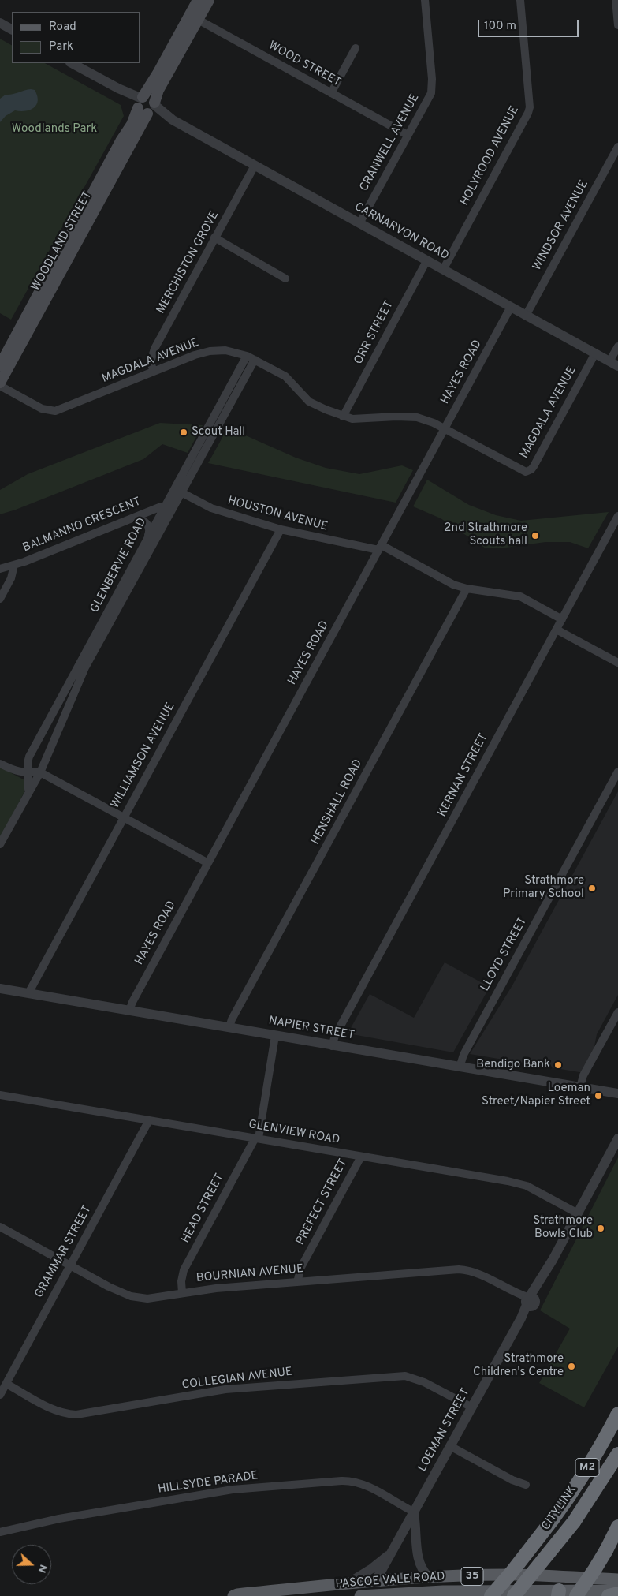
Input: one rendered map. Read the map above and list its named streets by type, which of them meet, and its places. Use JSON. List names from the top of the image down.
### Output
{
  "streets": {
    "highway": ["M2", "CITYLINK"],
    "main road": ["WOODLAND STREET", "35", "PASCOE VALE ROAD"],
    "street": [
      "WOOD STREET",
      "CRANWELL AVENUE",
      "HOLYROOD AVENUE",
      "WINDSOR AVENUE",
      "CARNARVON ROAD",
      "MERCHISTON GROVE",
      "ORR STREET",
      "MAGDALA AVENUE",
      "HAYES ROAD",
      "HOUSTON AVENUE",
      "BALMANNO CRESCENT",
      "GLENBERVIE ROAD",
      "WILLIAMSON AVENUE",
      "KERNAN STREET",
      "HENSHALL ROAD",
      "LLOYD STREET",
      "NAPIER STREET",
      "GLENVIEW ROAD",
      "PREFECT STREET",
      "HEAD STREET",
      "GRAMMAR STREET",
      "BOURNIAN AVENUE",
      "COLLEGIAN AVENUE",
      "LOEMAN STREET",
      "HILLSYDE PARADE"
    ]
  },
  "crossings": [
    ["WOOD STREET", "CRANWELL AVENUE"],
    ["WOOD STREET", "WOODLAND STREET"],
    ["CRANWELL AVENUE", "CARNARVON ROAD"],
    ["HOLYROOD AVENUE", "CARNARVON ROAD"],
    ["WINDSOR AVENUE", "CARNARVON ROAD"],
    ["CARNARVON ROAD", "WOODLAND STREET"],
    ["CARNARVON ROAD", "MERCHISTON GROVE"],
    ["CARNARVON ROAD", "ORR STREET"],
    ["CARNARVON ROAD", "MAGDALA AVENUE"],
    ["CARNARVON ROAD", "HAYES ROAD"],
    ["MERCHISTON GROVE", "MAGDALA AVENUE"],
    ["ORR STREET", "MAGDALA AVENUE"],
    ["MAGDALA AVENUE", "HAYES ROAD"],
    ["MAGDALA AVENUE", "GLENBERVIE ROAD"],
    ["HAYES ROAD", "HOUSTON AVENUE"],
    ["HAYES ROAD", "NAPIER STREET"],
    ["HOUSTON AVENUE", "GLENBERVIE ROAD"],
    ["HOUSTON AVENUE", "WILLIAMSON AVENUE"],
    ["HOUSTON AVENUE", "KERNAN STREET"],
    ["HOUSTON AVENUE", "HENSHALL ROAD"],
    ["BALMANNO CRESCENT", "GLENBERVIE ROAD"],
    ["WILLIAMSON AVENUE", "NAPIER STREET"],
    ["KERNAN STREET", "NAPIER STREET"],
    ["HENSHALL ROAD", "NAPIER STREET"],
    ["LLOYD STREET", "NAPIER STREET"],
    ["NAPIER STREET", "HEAD STREET"],
    ["GLENVIEW ROAD", "PREFECT STREET"],
    ["GLENVIEW ROAD", "HEAD STREET"],
    ["GLENVIEW ROAD", "GRAMMAR STREET"],
    ["GLENVIEW ROAD", "LOEMAN STREET"],
    ["PREFECT STREET", "BOURNIAN AVENUE"],
    ["HEAD STREET", "BOURNIAN AVENUE"],
    ["GRAMMAR STREET", "BOURNIAN AVENUE"],
    ["GRAMMAR STREET", "COLLEGIAN AVENUE"],
    ["BOURNIAN AVENUE", "LOEMAN STREET"],
    ["COLLEGIAN AVENUE", "LOEMAN STREET"],
    ["LOEMAN STREET", "HILLSYDE PARADE"],
    ["LOEMAN STREET", "PASCOE VALE ROAD"]
  ],
  "parks": ["Woodlands Park"],
  "places": [
    "Scout Hall",
    "2nd Strathmore Scouts hall",
    "Strathmore Primary School",
    "Bendigo Bank",
    "Loeman Street/Napier Street",
    "Strathmore Bowls Club",
    "Strathmore Children's Centre"
  ],
  "legend": ["Road", "Park"],
  "scale_bar": "100 m",
  "north": "right"
}
